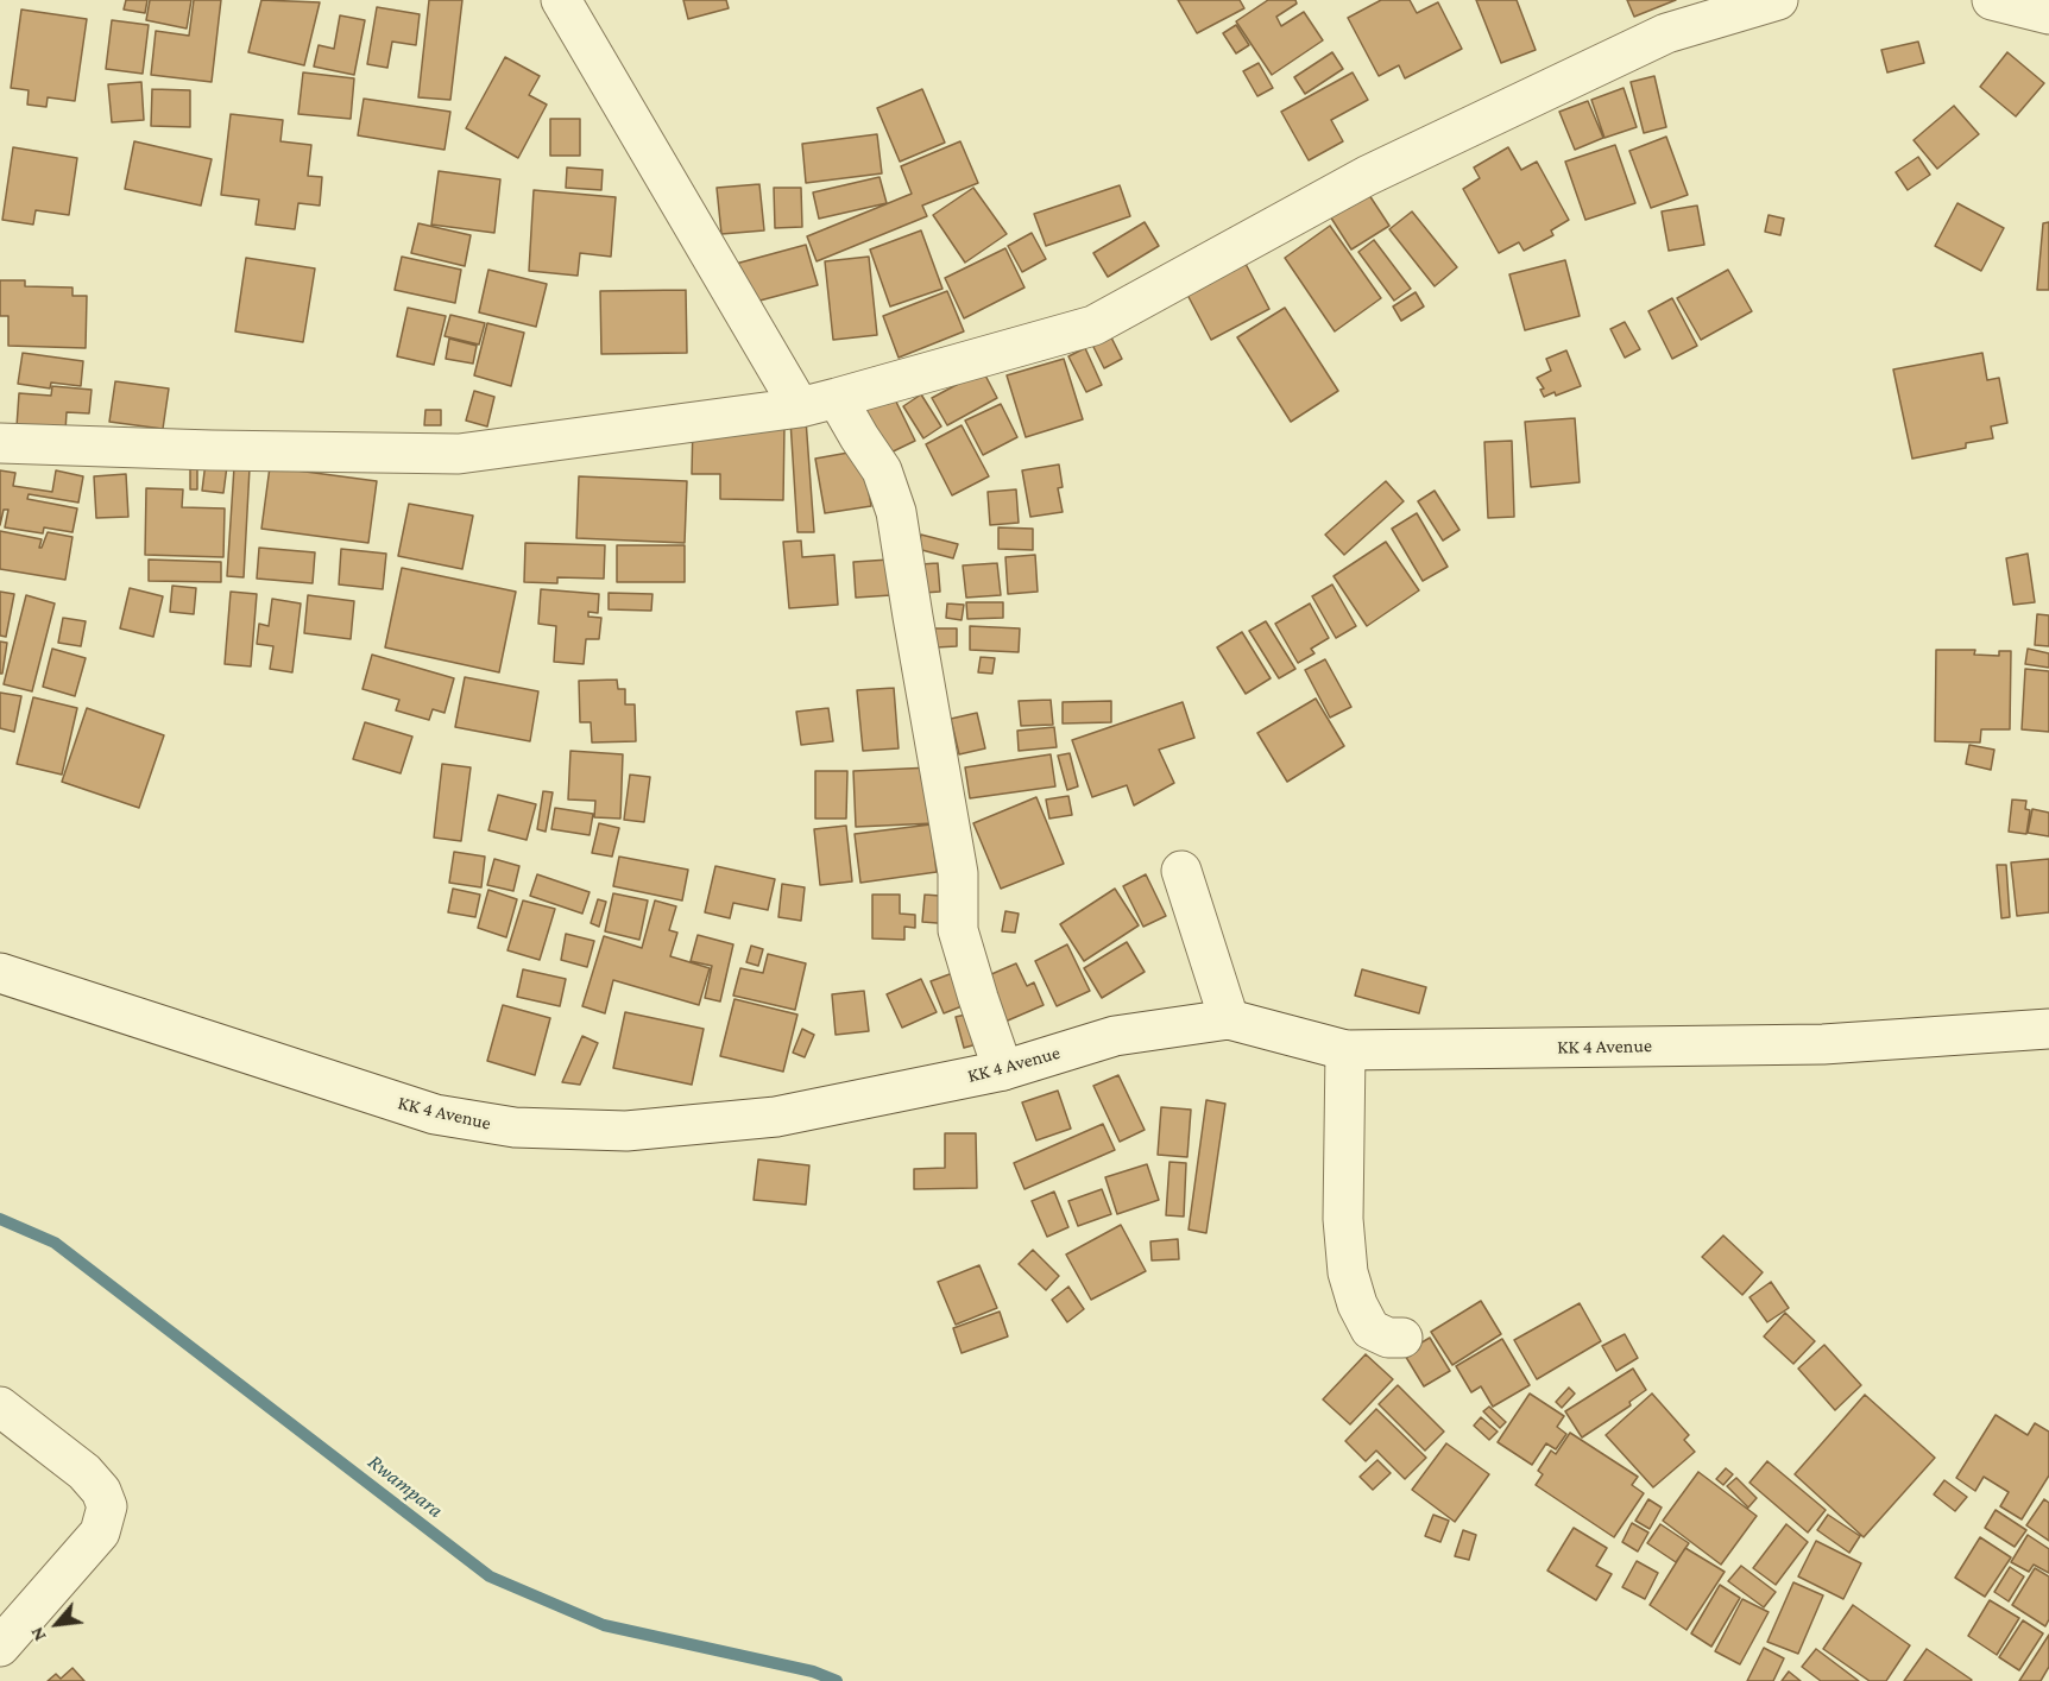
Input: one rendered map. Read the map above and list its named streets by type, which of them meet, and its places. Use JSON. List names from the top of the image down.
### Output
{
  "streets": {
    "street": ["KK 4 Avenue"]
  },
  "water": ["Rwampara"],
  "north": "bottom left"
}
